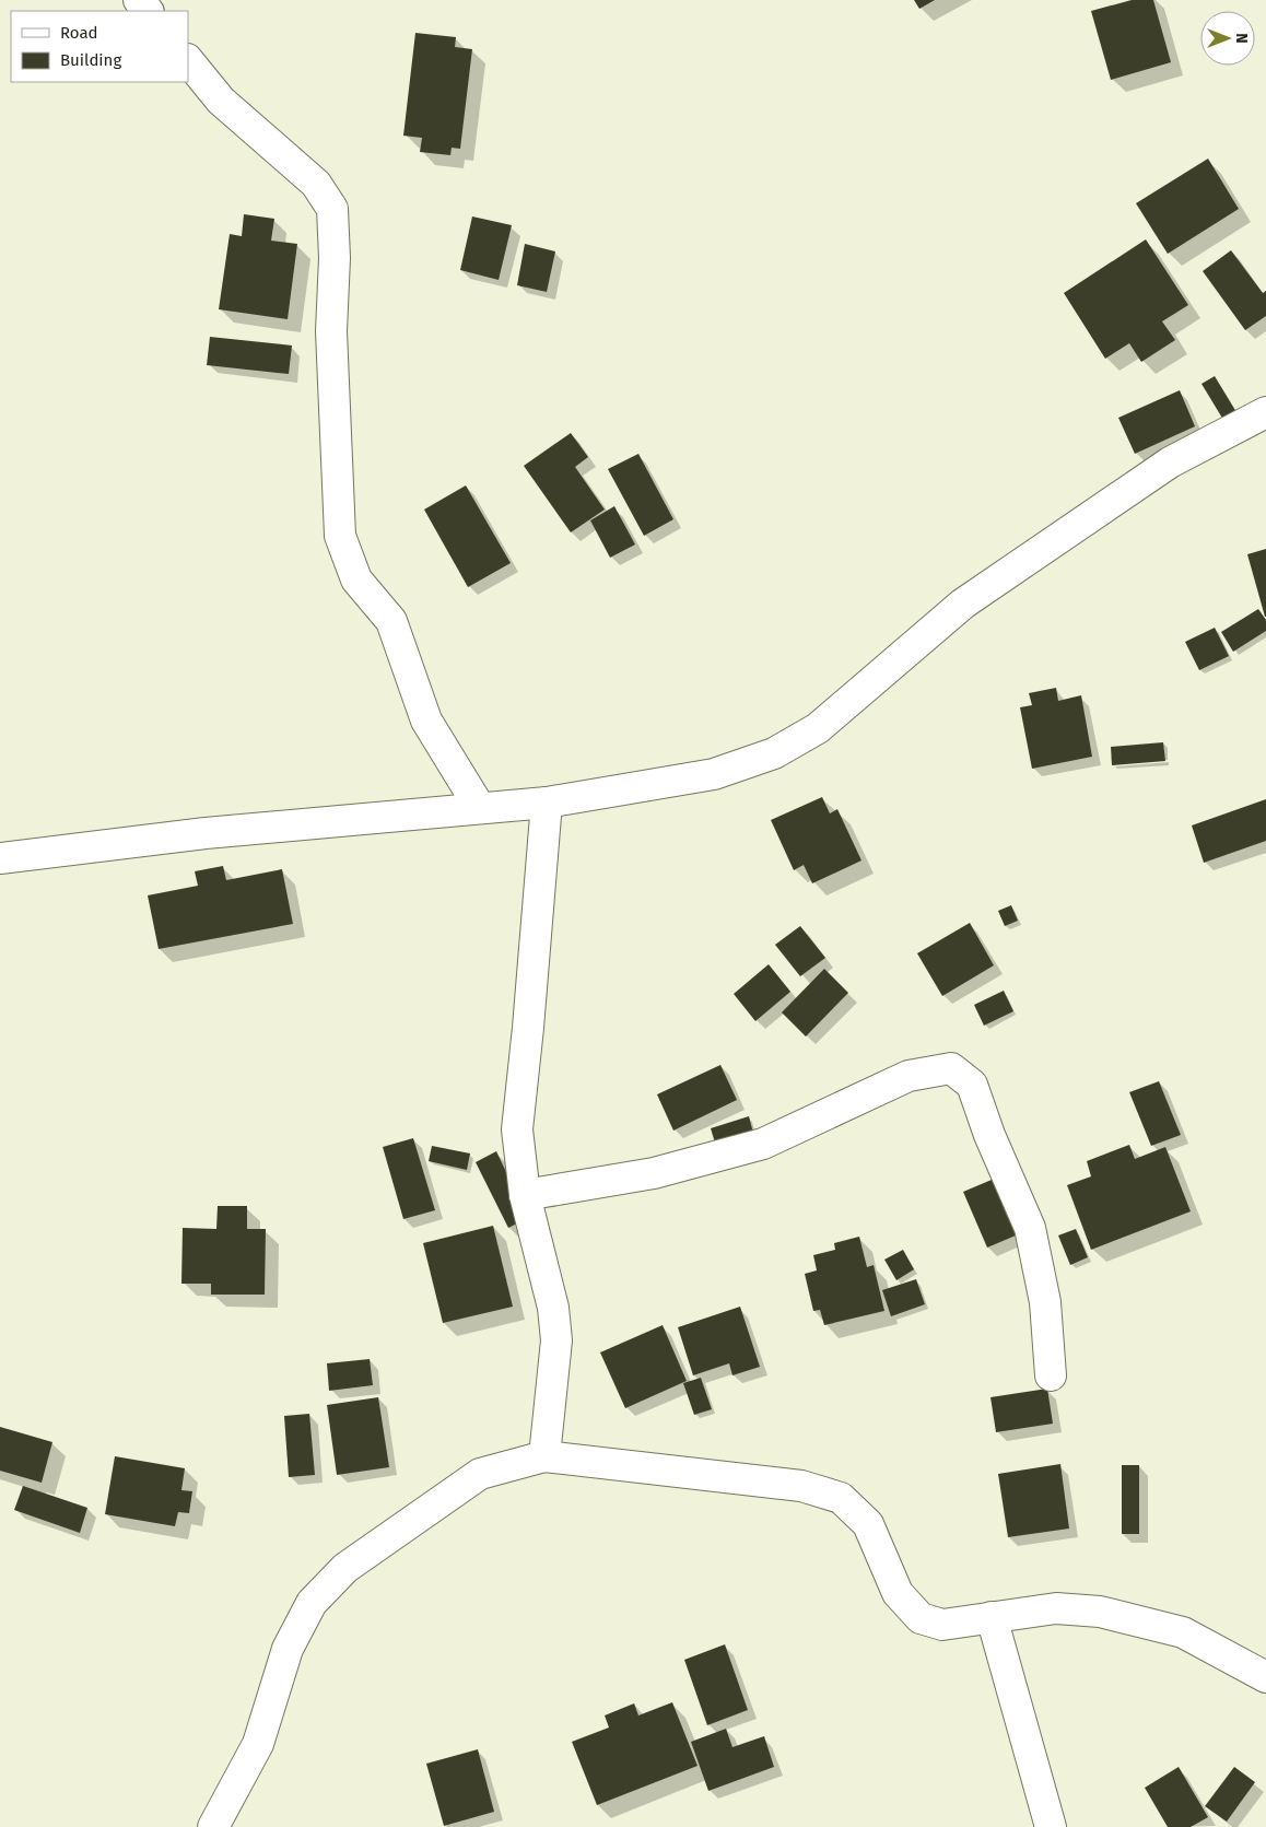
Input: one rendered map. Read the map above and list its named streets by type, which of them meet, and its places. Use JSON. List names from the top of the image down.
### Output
{
  "legend": ["Road", "Building"],
  "north": "right"
}
